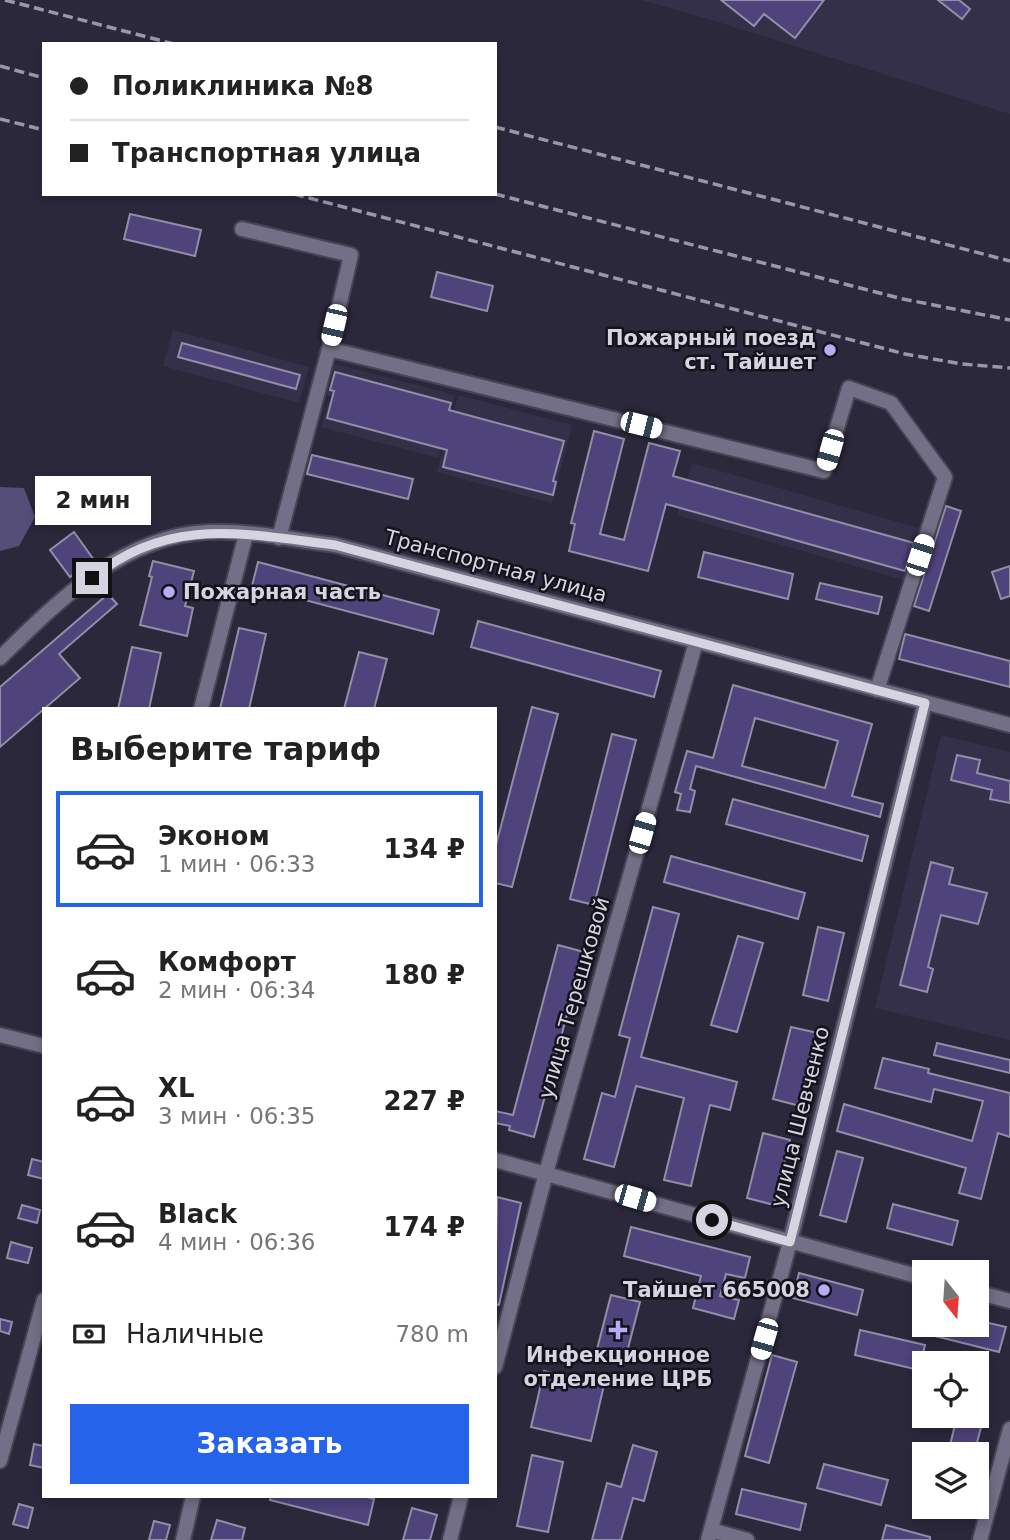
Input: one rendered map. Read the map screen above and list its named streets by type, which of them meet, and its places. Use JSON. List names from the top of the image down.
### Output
{
  "streets": {
    "street": ["Транспортная улица", "улица Терешковой", "улица Шевченко"]
  },
  "crossings": [
    ["Транспортная улица", "улица Терешковой"],
    ["Транспортная улица", "улица Шевченко"]
  ],
  "places": {
    "other": ["Пожарный поезд ст. Тайшет", "Пожарная часть", "Тайшет 665008"],
    "health": ["Инфекционное отделение ЦРБ"]
  },
  "north": "bottom",
  "page": {
    "banner": ["Поликлиника №8", "Транспортная улица"],
    "bubble": "2 мин",
    "heading": "Выберите тариф",
    "list": [
      {
        "name": "Эконом",
        "note": "1 мин · 06:33",
        "value": "134 ₽"
      },
      {
        "name": "Комфорт",
        "note": "2 мин · 06:34",
        "value": "180 ₽"
      },
      {
        "name": "XL",
        "note": "3 мин · 06:35",
        "value": "227 ₽"
      },
      {
        "name": "Black",
        "note": "4 мин · 06:36",
        "value": "174 ₽"
      }
    ],
    "pay": ["Наличные", "780 m"],
    "buttons": "Заказать"
  }
}
